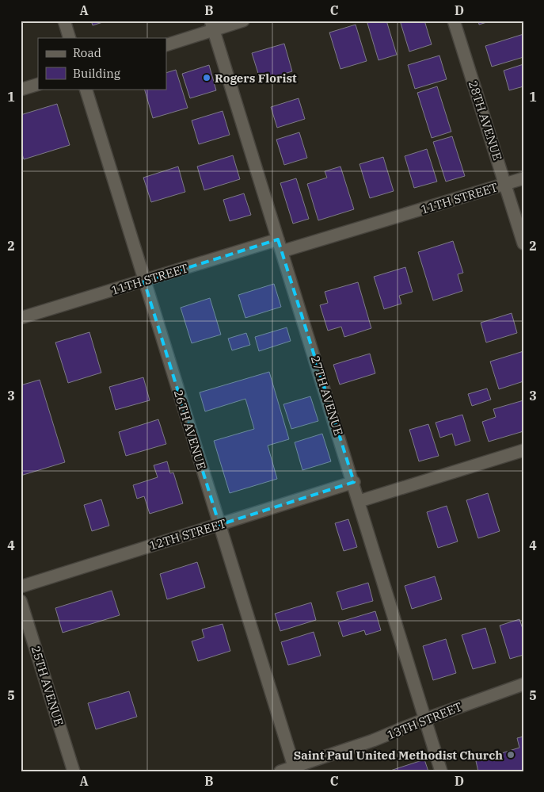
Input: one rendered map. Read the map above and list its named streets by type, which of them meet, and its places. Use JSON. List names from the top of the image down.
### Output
{
  "streets": {
    "street": [
      "28TH AVENUE",
      "11TH STREET",
      "27TH AVENUE",
      "26TH AVENUE",
      "12TH STREET",
      "25TH AVENUE",
      "13TH STREET"
    ]
  },
  "crossings": [
    ["28TH AVENUE", "11TH STREET"],
    ["11TH STREET", "27TH AVENUE"],
    ["11TH STREET", "26TH AVENUE"],
    ["27TH AVENUE", "12TH STREET"],
    ["27TH AVENUE", "13TH STREET"],
    ["26TH AVENUE", "12TH STREET"],
    ["26TH AVENUE", "13TH STREET"]
  ],
  "places": ["Rogers Florist", "Saint Paul United Methodist Church"],
  "legend": ["Road", "Building"],
  "grid": {
    "columns": [
      "A",
      "B",
      "C",
      "D"
    ],
    "rows": [
      "1",
      "2",
      "3",
      "4",
      "5"
    ]
  }
}
